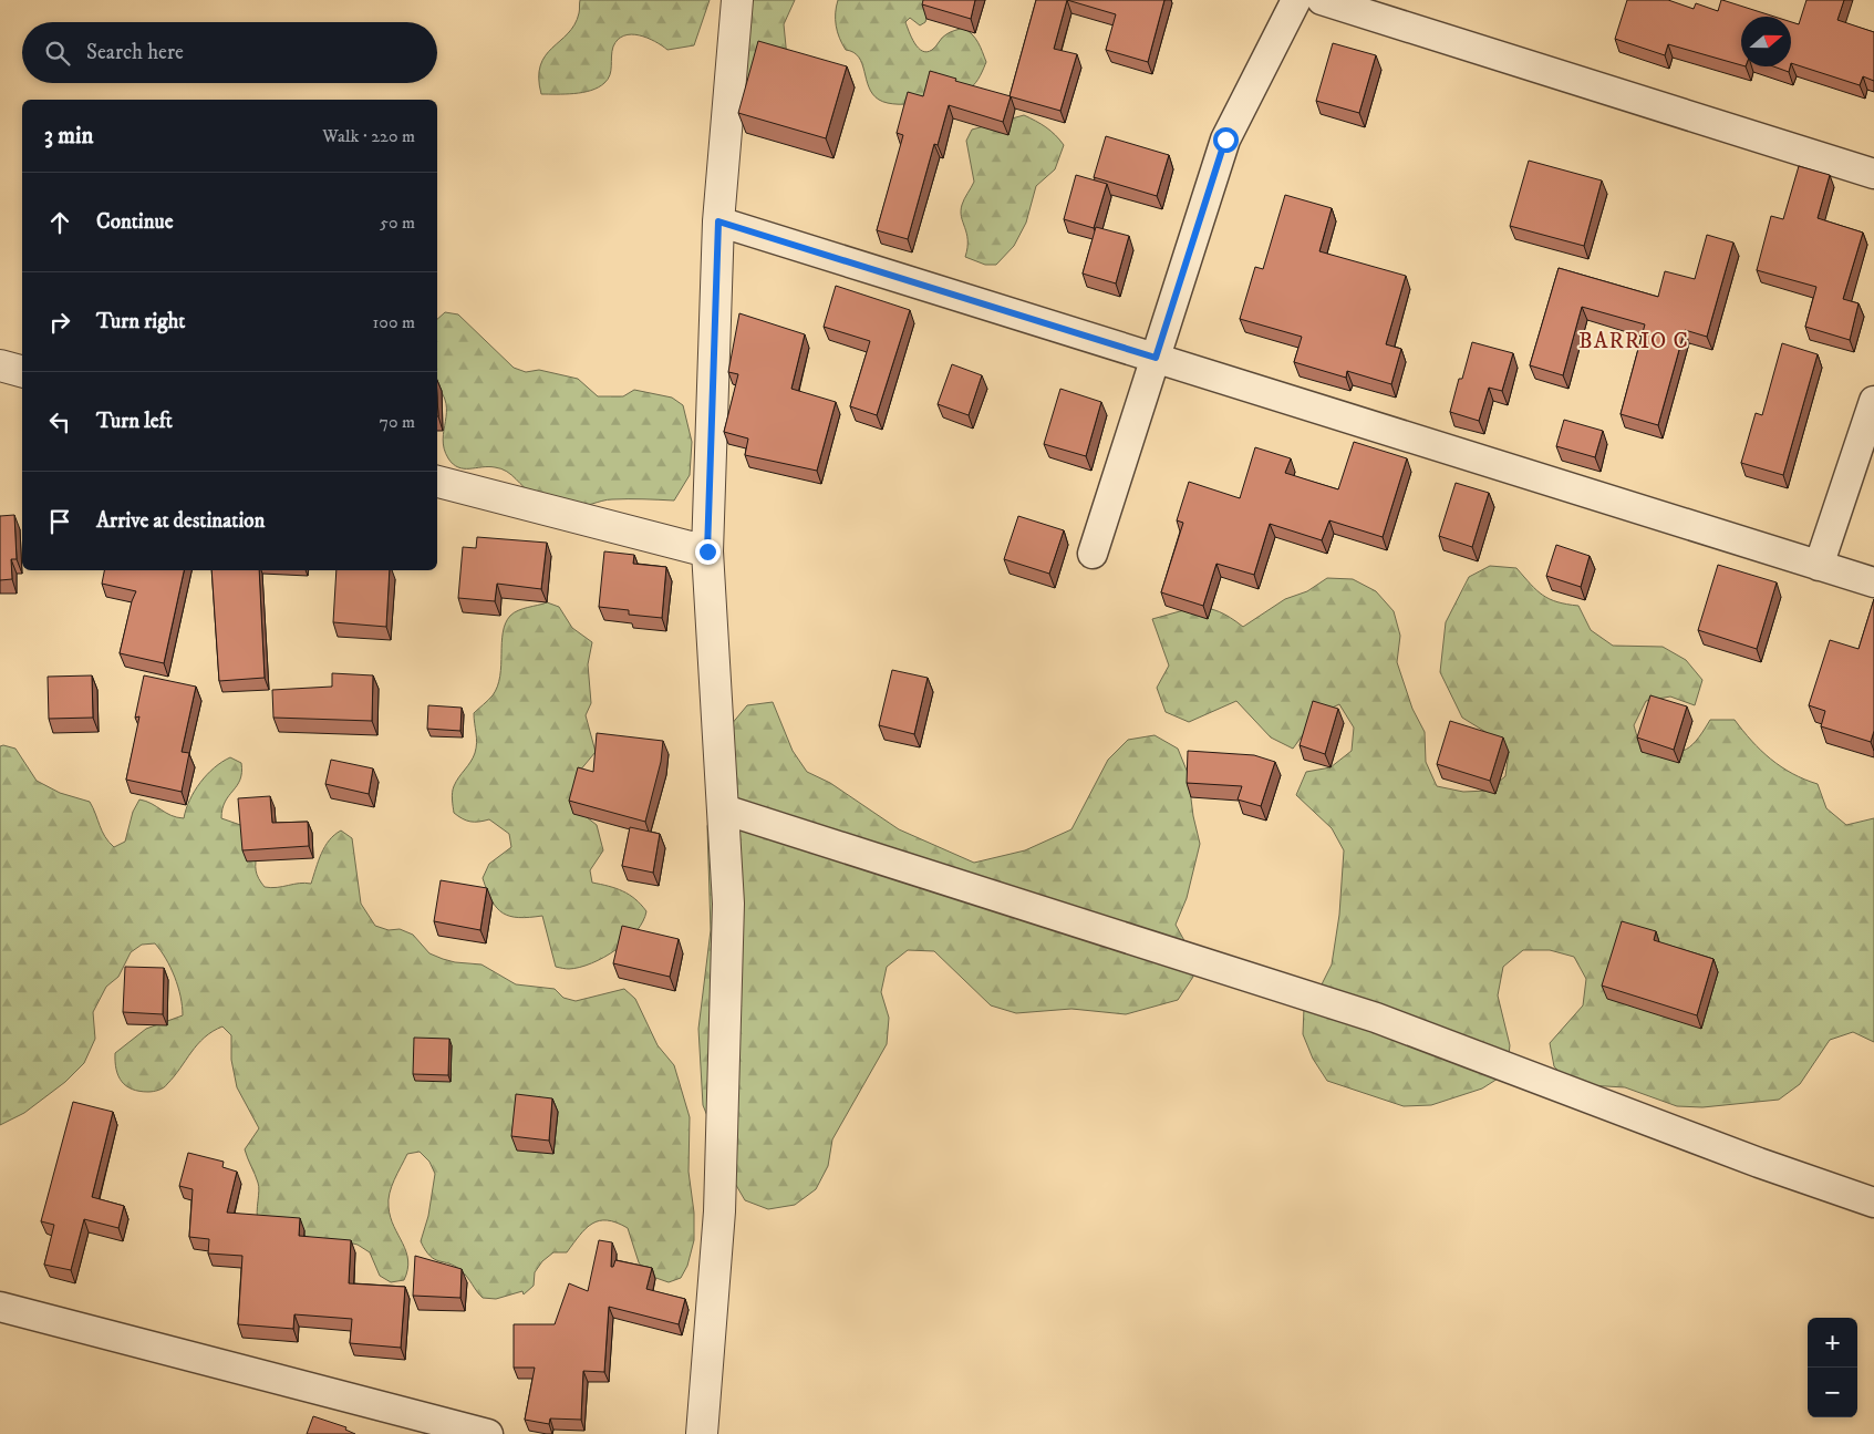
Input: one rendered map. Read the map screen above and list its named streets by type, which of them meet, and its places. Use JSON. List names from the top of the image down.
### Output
{
  "districts": ["BARRIO C"],
  "north": "right",
  "page": {
    "search": "Search here",
    "heading": ["3 min", "Walk · 220 m"],
    "list": [
      ["Continue", "50 m"],
      ["Turn right", "100 m"],
      ["Turn left", "70 m"],
      "Arrive at destination"
    ],
    "map_buttons": ["+", "−"]
  }
}
